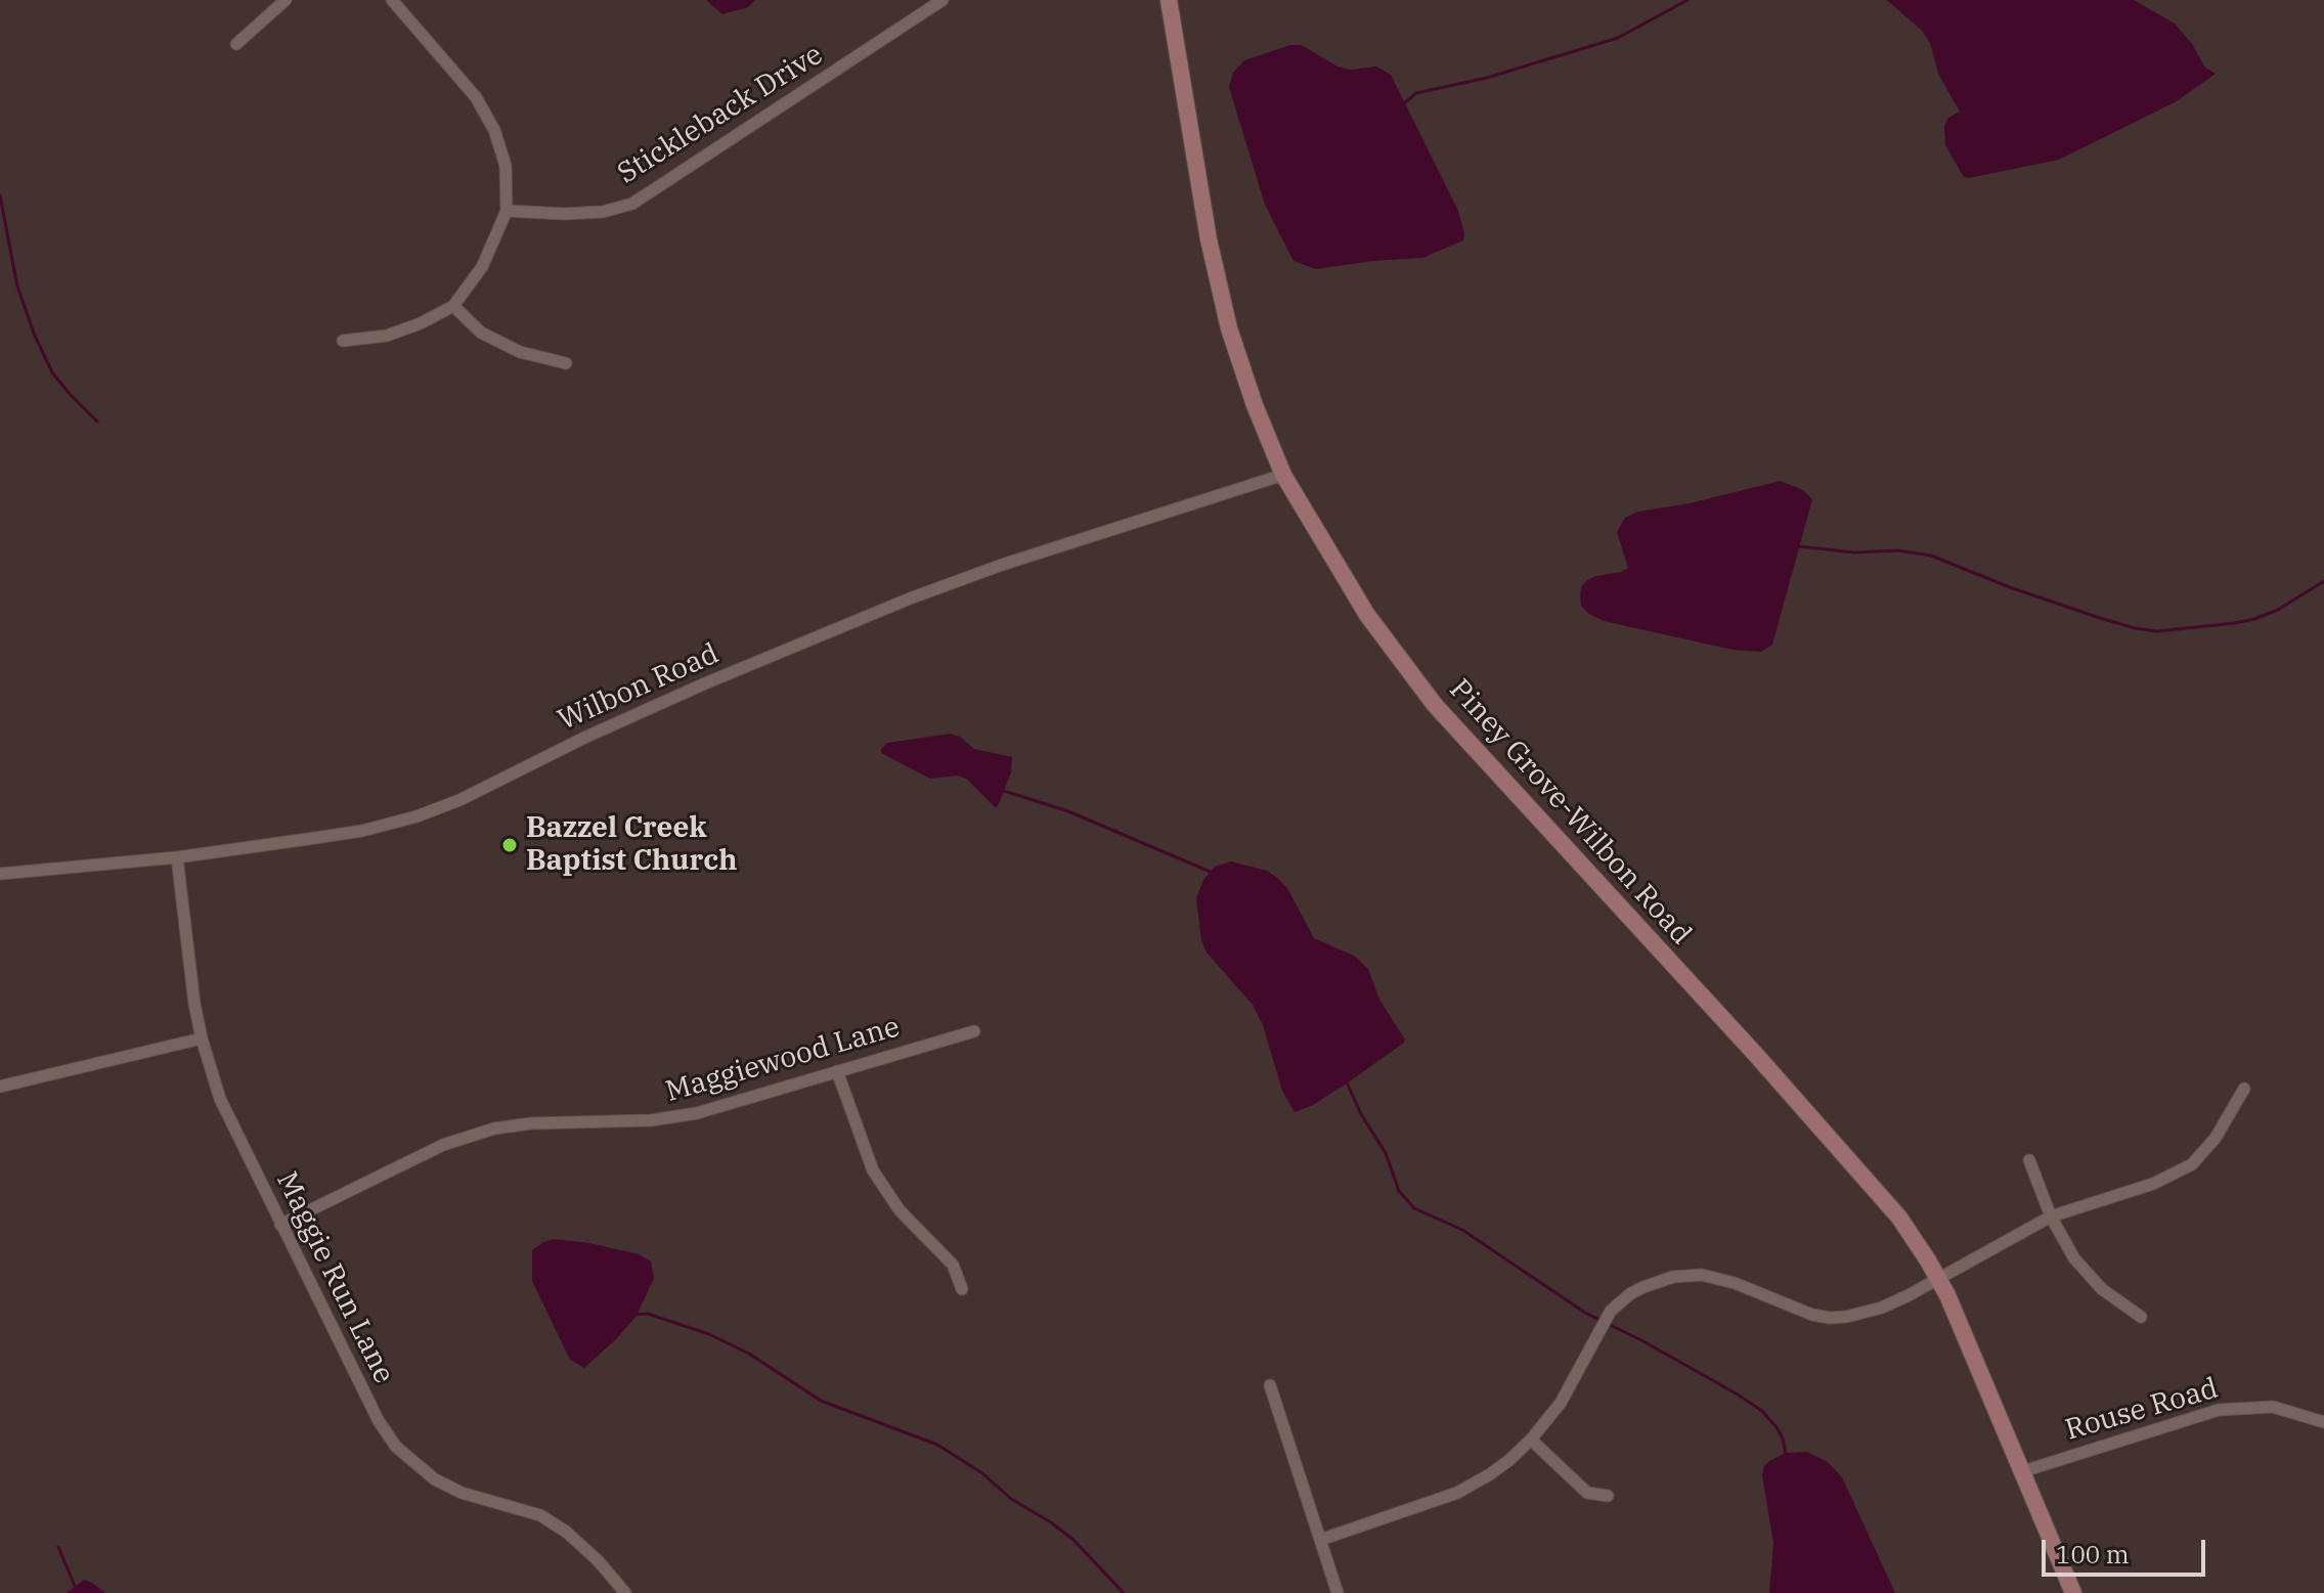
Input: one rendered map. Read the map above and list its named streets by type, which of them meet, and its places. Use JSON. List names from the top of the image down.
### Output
{
  "streets": {
    "street": [
      "Stickleback Drive",
      "Wilbon Road",
      "Piney Grove-Wilbon Road",
      "Maggiewood Lane",
      "Maggie Run Lane",
      "Rouse Road"
    ]
  },
  "crossings": [
    ["Wilbon Road", "Piney Grove-Wilbon Road"],
    ["Wilbon Road", "Maggie Run Lane"],
    ["Piney Grove-Wilbon Road", "Rouse Road"],
    ["Maggiewood Lane", "Maggie Run Lane"]
  ],
  "places": ["Bazzel Creek Baptist Church"],
  "scale_bar": "100 m"
}
